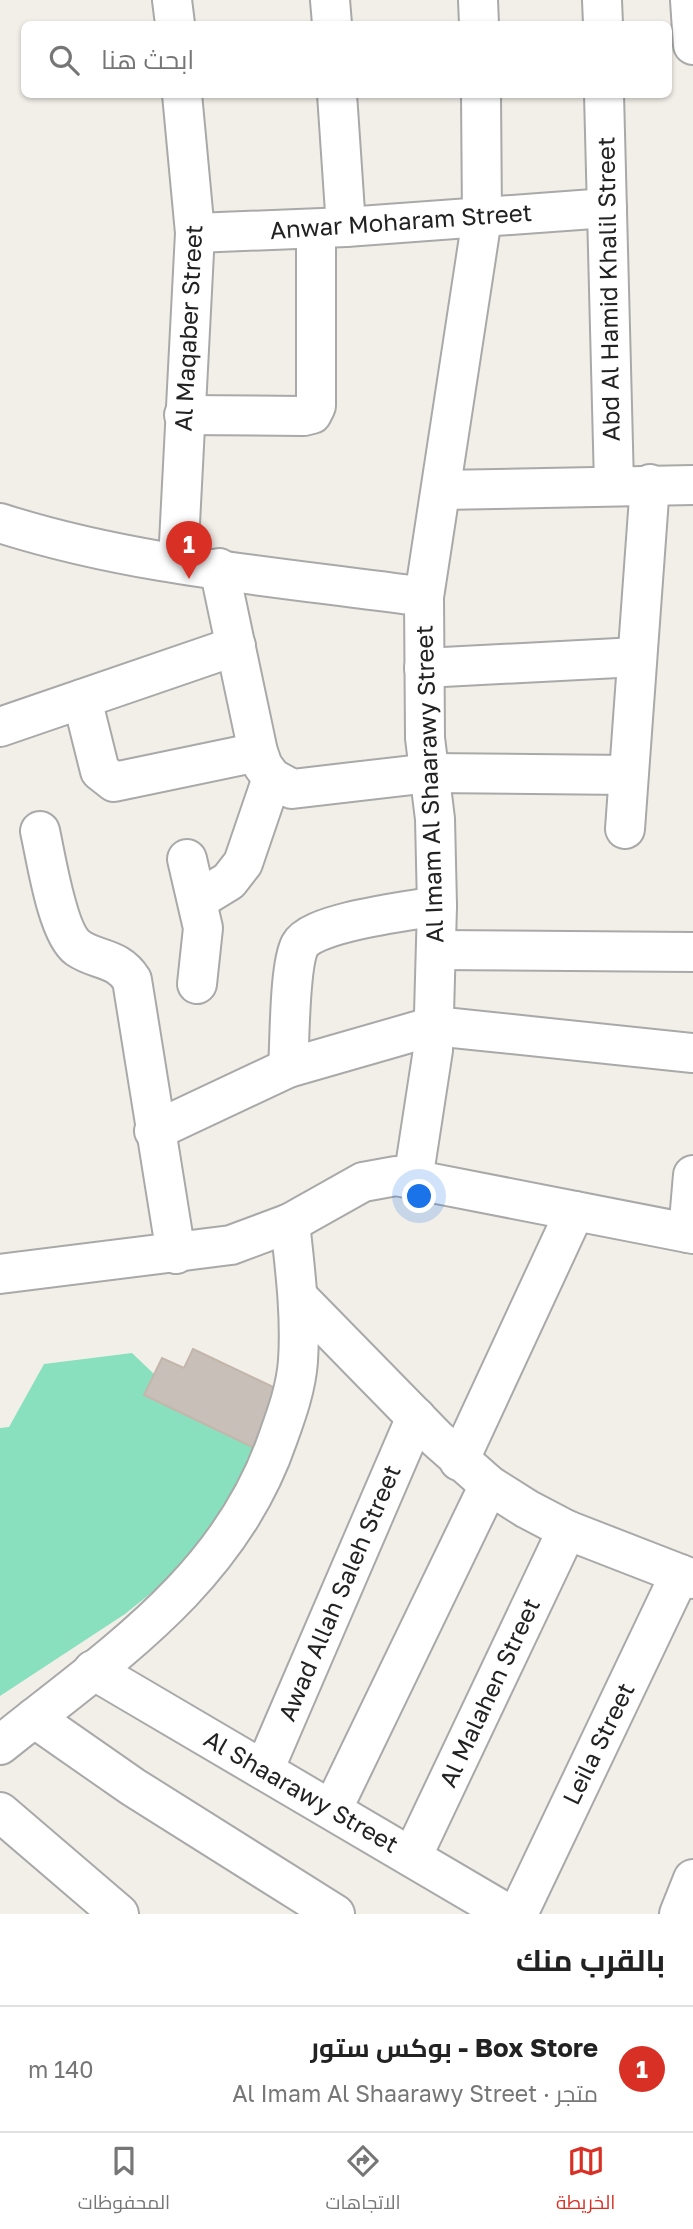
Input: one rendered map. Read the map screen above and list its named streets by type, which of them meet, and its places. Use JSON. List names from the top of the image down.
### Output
{
  "streets": {
    "street": [
      "Anwar Moharam Street",
      "Abd Al Hamid Khalil Street",
      "Al Maqaber Street",
      "Al Imam Al Shaarawy Street",
      "Awad Allah Saleh Street",
      "Al Malahen Street",
      "Leila Street",
      "Al Shaarawy Street"
    ]
  },
  "crossings": [
    ["Anwar Moharam Street", "Abd Al Hamid Khalil Street"],
    ["Anwar Moharam Street", "Al Maqaber Street"],
    ["Anwar Moharam Street", "Al Imam Al Shaarawy Street"],
    ["Al Maqaber Street", "Al Imam Al Shaarawy Street"],
    ["Awad Allah Saleh Street", "Al Shaarawy Street"],
    ["Al Malahen Street", "Al Shaarawy Street"]
  ],
  "page": {
    "search": "ابحث هنا",
    "pins": "1",
    "heading": "بالقرب منك",
    "list": [
      {
        "mark": "1",
        "name": "Box Store - بوكس ستور",
        "note": "متجر · Al Imam Al Shaarawy Street",
        "value": "140 m"
      }
    ],
    "nav": ["الخريطة", "الاتجاهات", "المحفوظات"]
  }
}
